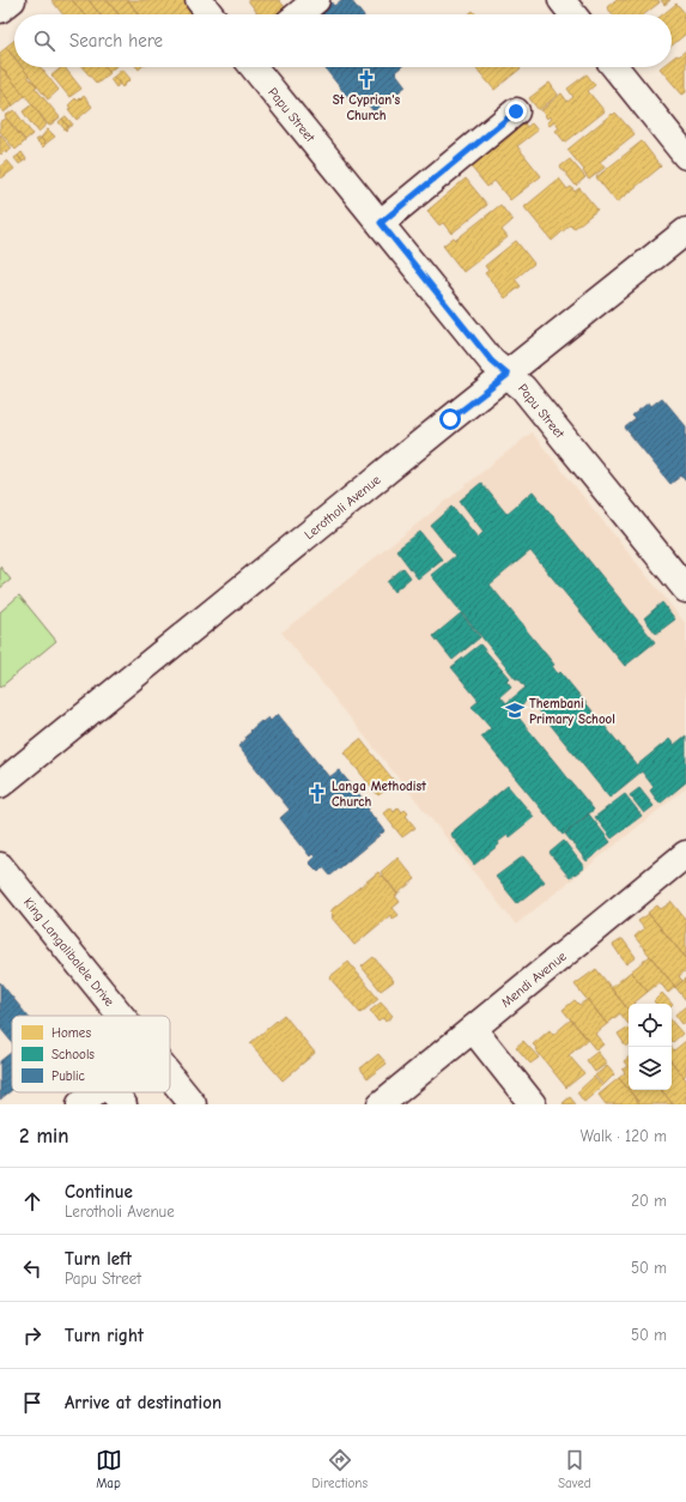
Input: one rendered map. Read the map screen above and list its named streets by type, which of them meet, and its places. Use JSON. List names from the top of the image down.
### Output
{
  "streets": {
    "street": [
      "Papu Street",
      "Lerotholi Avenue",
      "King Langalibalele Drive",
      "Mendi Avenue"
    ]
  },
  "crossings": [
    ["Papu Street", "Lerotholi Avenue"]
  ],
  "places": {
    "church": ["St Cyprian's Church", "Langa Methodist Church"],
    "school or university": ["Thembani Primary School"]
  },
  "legend": ["Homes", "Schools", "Public"],
  "page": {
    "search": "Search here",
    "heading": ["2 min", "Walk · 120 m"],
    "list": [
      ["Continue", "Lerotholi Avenue", "20 m"],
      ["Turn left", "Papu Street", "50 m"],
      ["Turn right", "50 m"],
      "Arrive at destination"
    ],
    "nav": ["Map", "Directions", "Saved"]
  }
}
